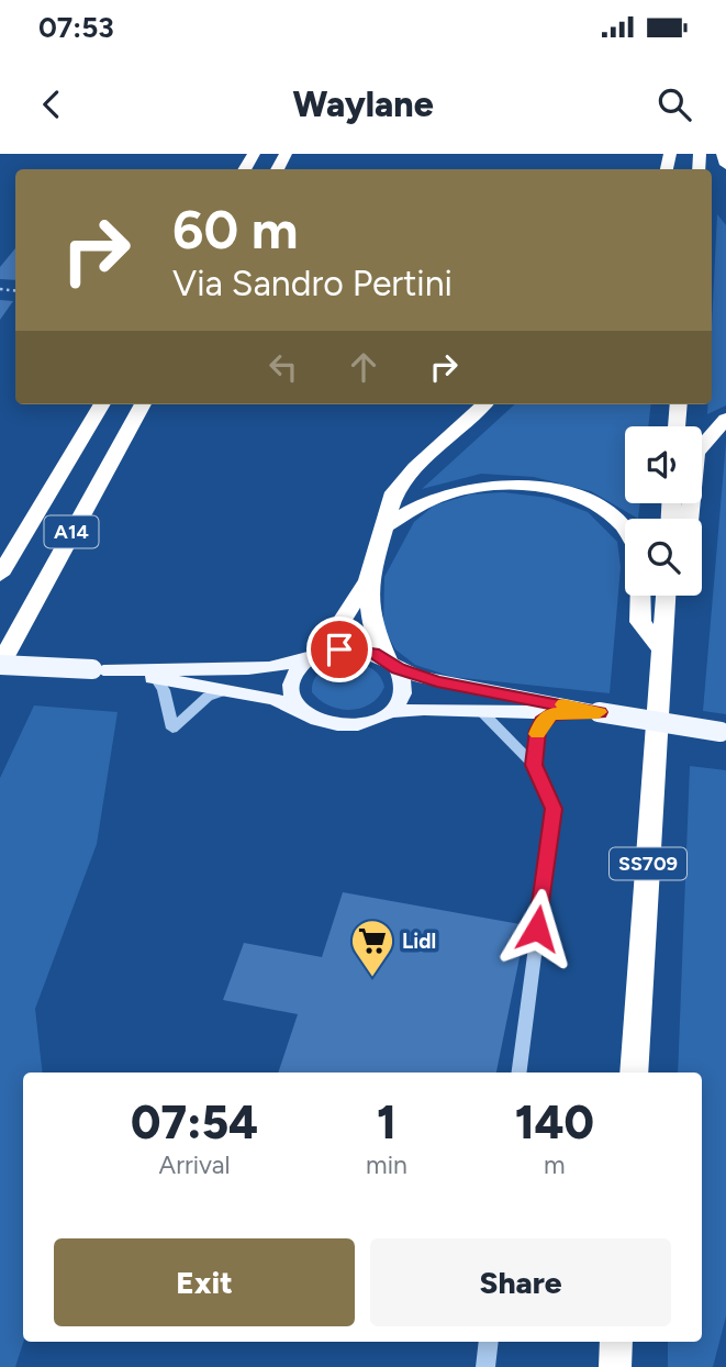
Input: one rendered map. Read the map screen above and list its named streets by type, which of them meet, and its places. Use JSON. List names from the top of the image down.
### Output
{
  "streets": {
    "highway": ["A14", "SS709"]
  },
  "places": {
    "supermarket": ["Lidl"]
  },
  "page": {
    "status": "07:53",
    "header": "Waylane",
    "turn": ["60 m", "Via Sandro Pertini"],
    "eta": [
      "07:54",
      "Arrival",
      "1",
      "min",
      "140",
      "m"
    ],
    "buttons": ["Exit", "Share"]
  }
}
